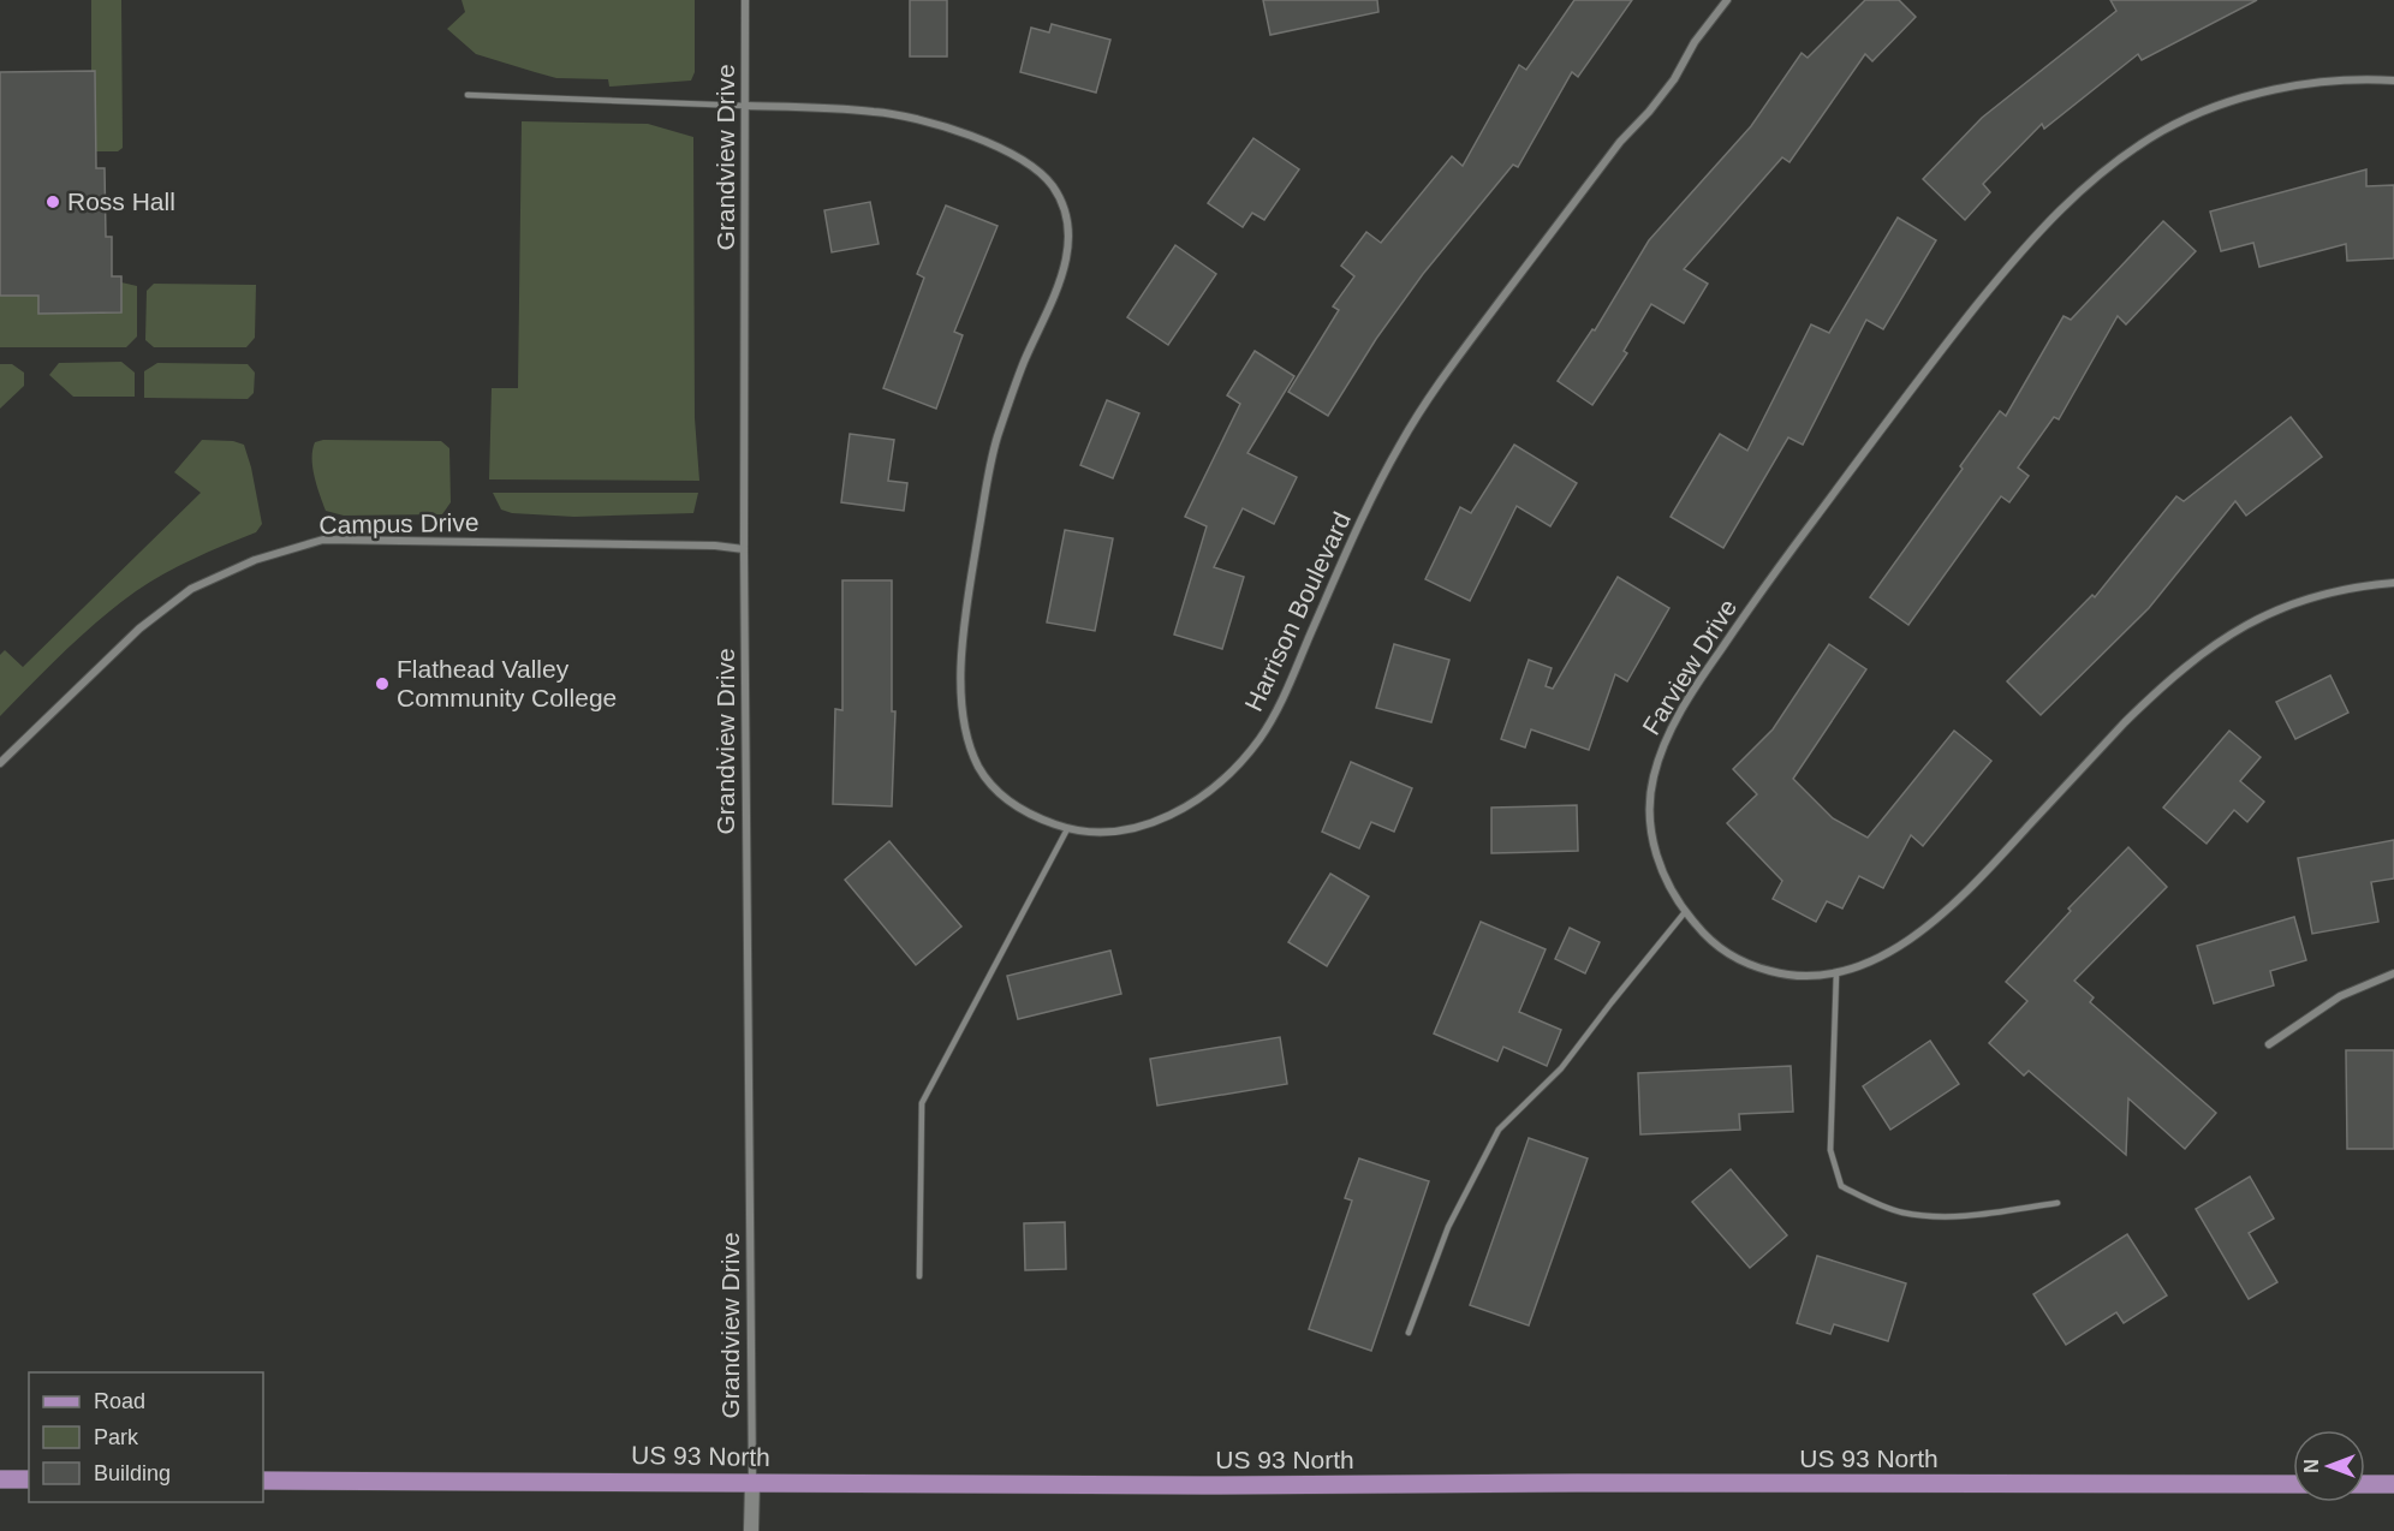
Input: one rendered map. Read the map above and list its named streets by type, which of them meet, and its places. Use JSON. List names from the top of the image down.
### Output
{
  "streets": {
    "main road": ["US 93 North"],
    "street": [
      "Grandview Drive",
      "Campus Drive",
      "Harrison Boulevard",
      "Farview Drive"
    ]
  },
  "crossings": [
    ["Grandview Drive", "Campus Drive"],
    ["Grandview Drive", "Harrison Boulevard"],
    ["Grandview Drive", "US 93 North"]
  ],
  "places": ["Ross Hall", "Flathead Valley Community College"],
  "legend": ["Road", "Park", "Building"],
  "north": "left"
}
